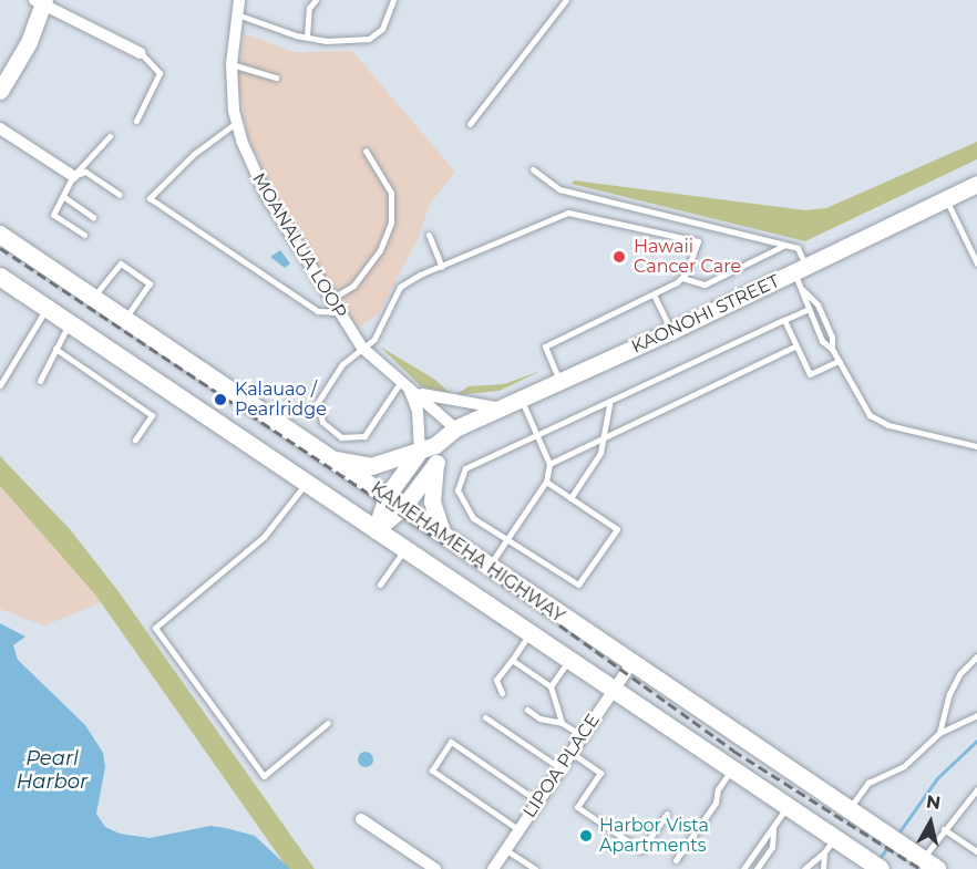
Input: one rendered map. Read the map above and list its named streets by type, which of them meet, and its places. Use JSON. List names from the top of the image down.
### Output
{
  "streets": {
    "main road": ["KAMEHAMEHA HIGHWAY"],
    "street": ["MOANALUA LOOP", "KAONOHI STREET", "LIPOA PLACE"]
  },
  "crossings": [
    ["MOANALUA LOOP", "KAONOHI STREET"],
    ["KAONOHI STREET", "KAMEHAMEHA HIGHWAY"],
    ["KAMEHAMEHA HIGHWAY", "LIPOA PLACE"]
  ],
  "water": ["Pearl Harbor"],
  "places": ["Hawaii Cancer Care", "Kalauao / Pearlridge", "Harbor Vista Apartments"],
  "north": "top"
}
